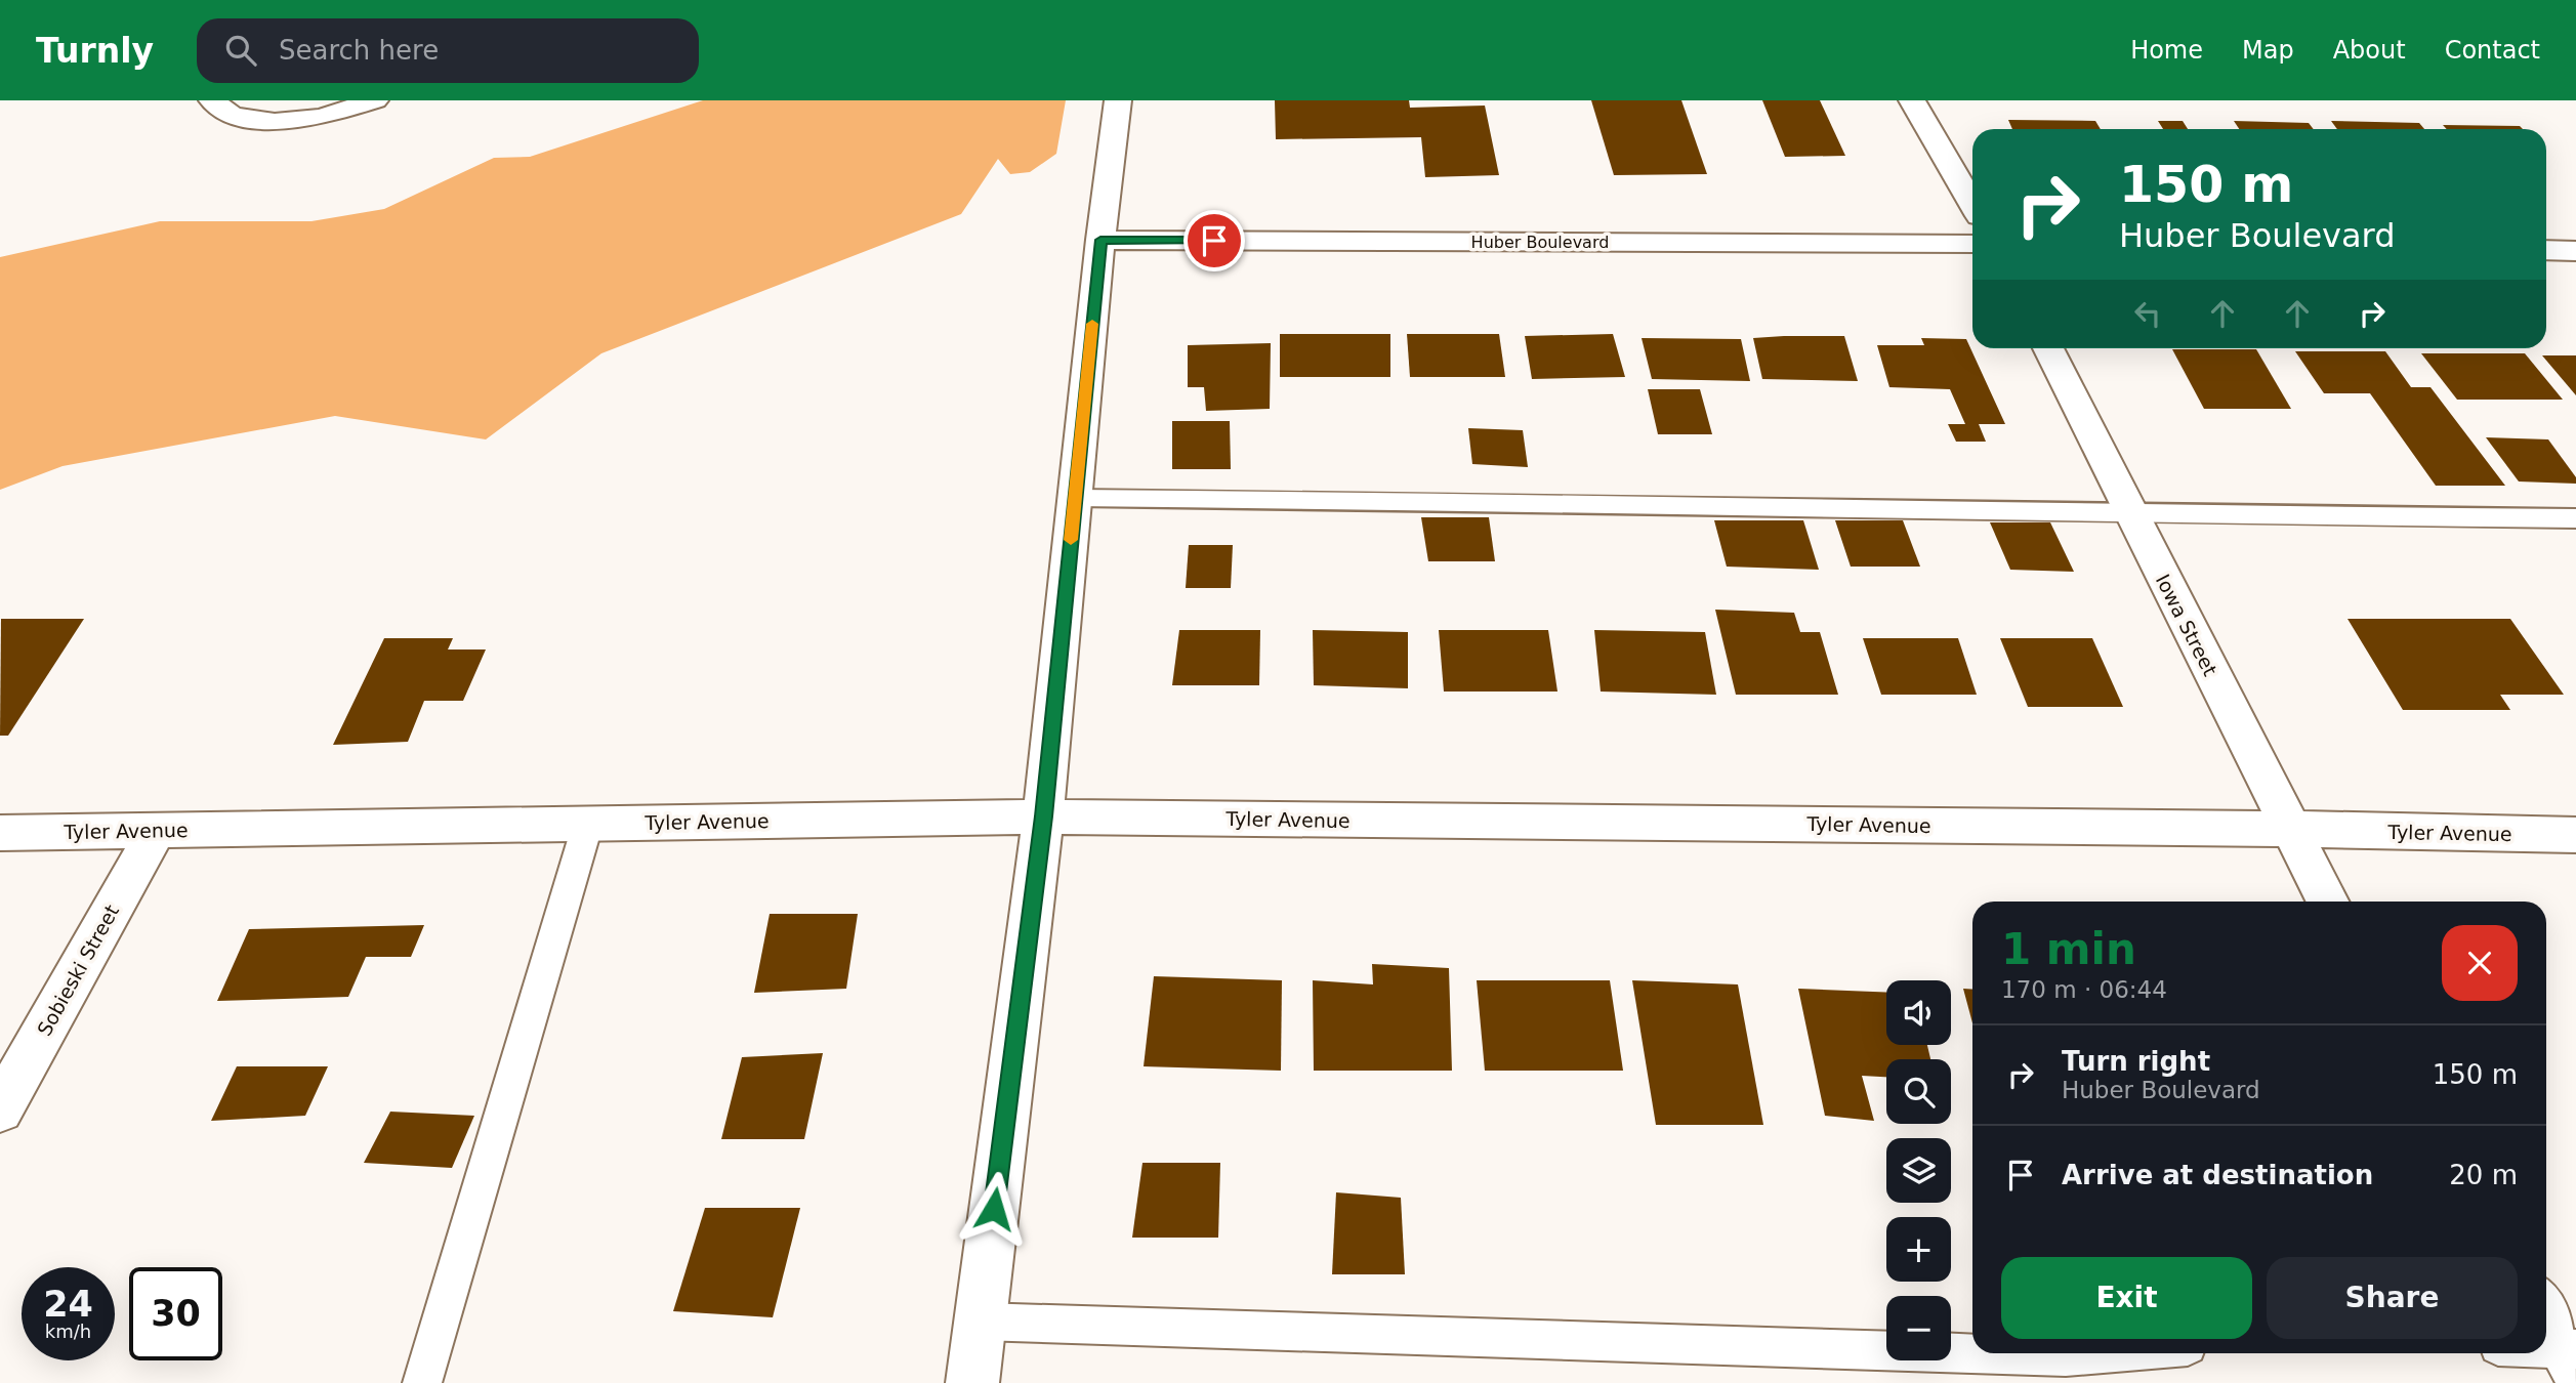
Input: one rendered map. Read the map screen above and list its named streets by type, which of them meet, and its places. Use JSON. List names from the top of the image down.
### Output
{
  "streets": {
    "street": [
      "Huber Boulevard",
      "Iowa Street",
      "Tyler Avenue",
      "Sobieski Street"
    ]
  },
  "crossings": [
    ["Iowa Street", "Tyler Avenue"],
    ["Tyler Avenue", "Sobieski Street"]
  ],
  "page": {
    "header": "Turnly",
    "search": "Search here",
    "nav": [
      "Home",
      "Map",
      "About",
      "Contact"
    ],
    "turn": ["150 m", "Huber Boulevard"],
    "heading": ["1 min", "170 m · 06:44"],
    "map_buttons": ["+", "−"],
    "list": [
      {
        "name": "Turn right",
        "note": "Huber Boulevard",
        "value": "150 m"
      },
      {
        "name": "Arrive at destination",
        "value": "20 m"
      }
    ],
    "buttons": ["Exit", "Share"],
    "speed": "24 km/h",
    "limit": "30"
  }
}
